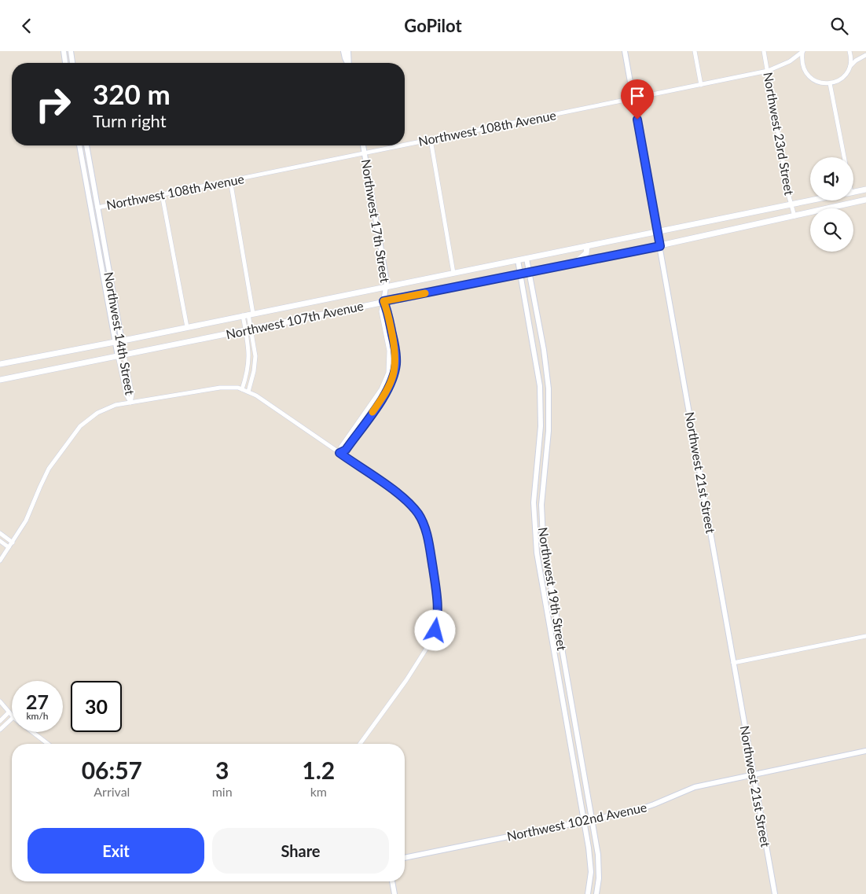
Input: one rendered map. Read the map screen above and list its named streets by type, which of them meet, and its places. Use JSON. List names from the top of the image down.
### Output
{
  "streets": {
    "main road": ["Northwest 107th Avenue"],
    "street": [
      "Northwest 108th Avenue",
      "Northwest 23rd Street",
      "Northwest 17th Street",
      "Northwest 14th Street",
      "Northwest 21st Street",
      "Northwest 19th Street",
      "Northwest 102nd Avenue"
    ]
  },
  "crossings": [
    ["Northwest 108th Avenue", "Northwest 23rd Street"],
    ["Northwest 108th Avenue", "Northwest 17th Street"],
    ["Northwest 108th Avenue", "Northwest 14th Street"],
    ["Northwest 108th Avenue", "Northwest 21st Street"],
    ["Northwest 23rd Street", "Northwest 107th Avenue"],
    ["Northwest 17th Street", "Northwest 107th Avenue"],
    ["Northwest 107th Avenue", "Northwest 14th Street"],
    ["Northwest 107th Avenue", "Northwest 21st Street"],
    ["Northwest 107th Avenue", "Northwest 19th Street"],
    ["Northwest 21st Street", "Northwest 102nd Avenue"],
    ["Northwest 19th Street", "Northwest 102nd Avenue"]
  ],
  "page": {
    "header": "GoPilot",
    "turn": ["320 m", "Turn right"],
    "speed": "27 km/h",
    "limit": "30",
    "eta": [
      "06:57",
      "Arrival",
      "3",
      "min",
      "1.2",
      "km"
    ],
    "buttons": ["Exit", "Share"]
  }
}
